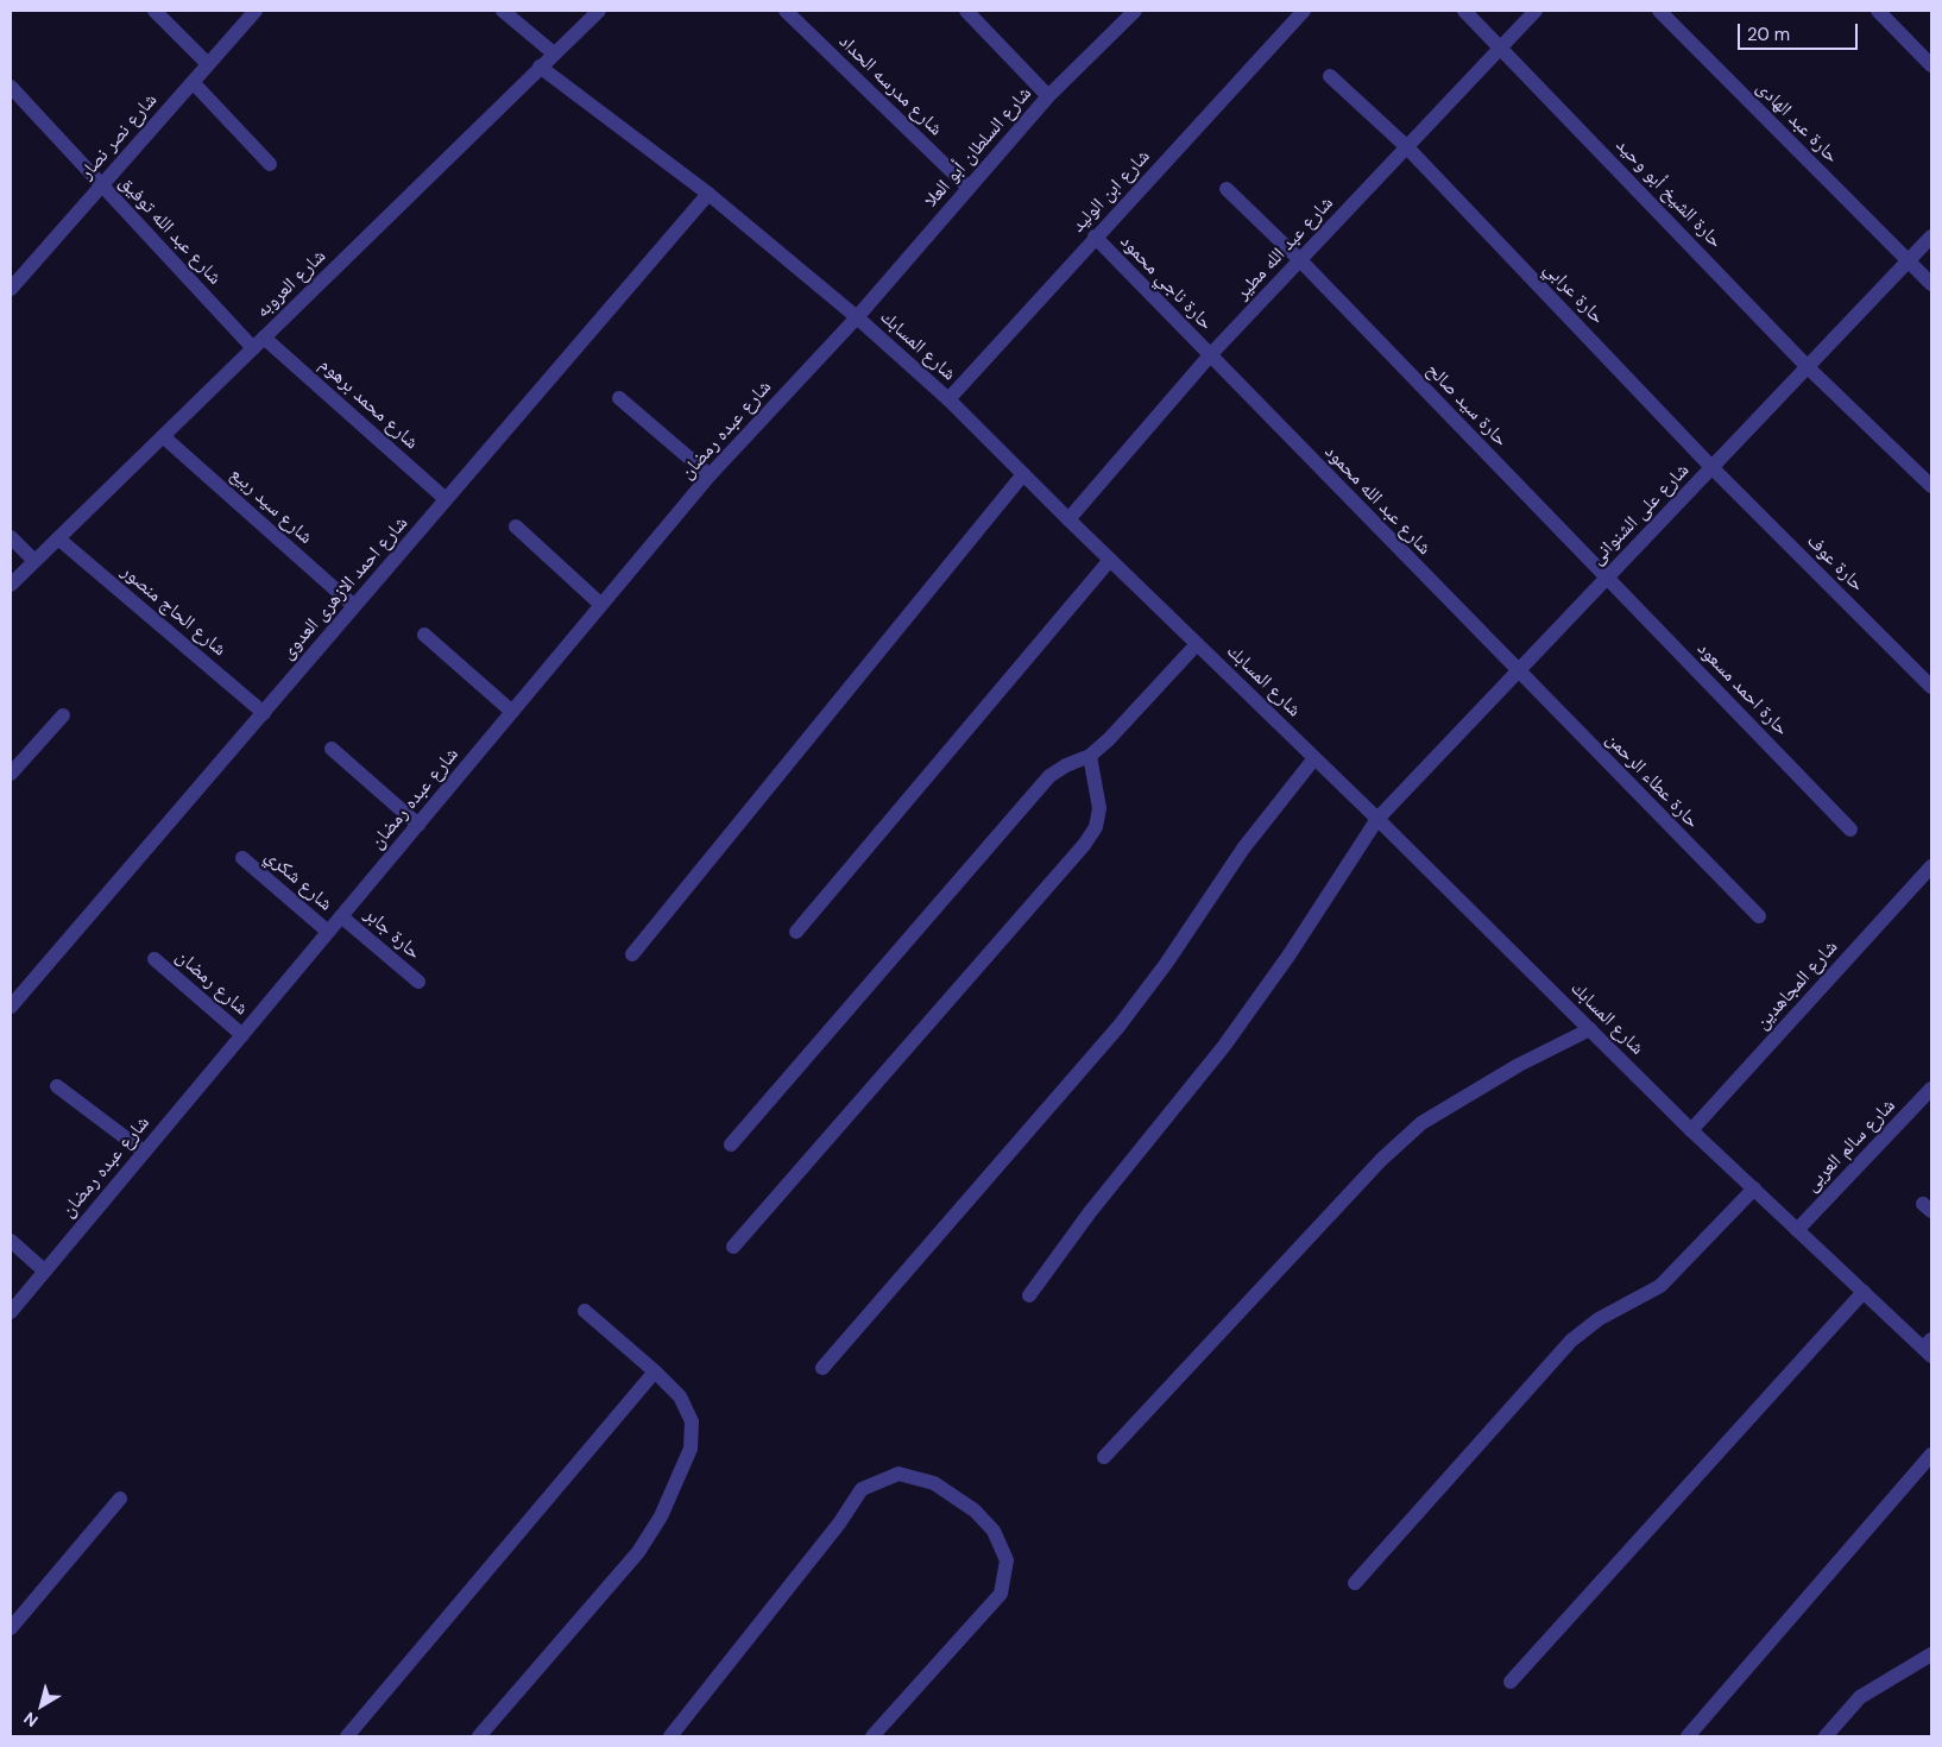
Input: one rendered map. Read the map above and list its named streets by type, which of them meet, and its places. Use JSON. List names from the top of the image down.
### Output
{
  "streets": {
    "street": [
      "شارع مدرسه الحداد",
      "حارة عبد الهادى",
      "شارع نصر نصار",
      "شارع السلطان أبو العلا",
      "شارع ابن الوليد",
      "حارة الشيخ أبو وحيد",
      "شارع عبد الله توفيق",
      "شارع عبد الله مطير",
      "حارة ناجي محمود",
      "شارع العروبه",
      "حارة عرابي",
      "شارع المسابك",
      "شارع محمد برهوم",
      "حارة سيد صالح",
      "شارع عبده رمضان",
      "شارع عبد الله محمود",
      "شارع سيد ربيع",
      "شارع على الشنوانى",
      "حارة عوف",
      "شارع احمد الازهرى العدوى",
      "شارع الحاج منصور",
      "حارة احمد مسعود",
      "حارة عطاء الرحمن",
      "شارع شكري",
      "حارة جابر",
      "شارع رمضان",
      "شارع المجاهدين",
      "شارع سالم العربى"
    ]
  },
  "crossings": [
    ["شارع مدرسه الحداد", "شارع السلطان أبو العلا"],
    ["حارة عبد الهادى", "شارع على الشنوانى"],
    ["شارع نصر نصار", "شارع عبد الله توفيق"],
    ["شارع السلطان أبو العلا", "شارع المسابك"],
    ["شارع السلطان أبو العلا", "شارع عبده رمضان"],
    ["شارع ابن الوليد", "حارة ناجي محمود"],
    ["شارع ابن الوليد", "شارع المسابك"],
    ["حارة الشيخ أبو وحيد", "شارع عبد الله مطير"],
    ["حارة الشيخ أبو وحيد", "شارع على الشنوانى"],
    ["شارع عبد الله توفيق", "شارع العروبه"],
    ["شارع عبد الله توفيق", "شارع محمد برهوم"],
    ["شارع عبد الله مطير", "حارة ناجي محمود"],
    ["شارع عبد الله مطير", "حارة عرابي"],
    ["شارع عبد الله مطير", "شارع المسابك"],
    ["شارع عبد الله مطير", "حارة سيد صالح"],
    ["شارع عبد الله مطير", "شارع عبد الله محمود"],
    ["حارة ناجي محمود", "شارع عبد الله محمود"],
    ["شارع العروبه", "شارع المسابك"],
    ["شارع العروبه", "شارع محمد برهوم"],
    ["شارع العروبه", "شارع سيد ربيع"],
    ["شارع العروبه", "شارع الحاج منصور"],
    ["حارة عرابي", "شارع على الشنوانى"],
    ["حارة عرابي", "حارة عوف"],
    ["شارع المسابك", "شارع عبده رمضان"],
    ["شارع المسابك", "شارع على الشنوانى"],
    ["شارع المسابك", "شارع احمد الازهرى العدوى"],
    ["شارع المسابك", "شارع المجاهدين"],
    ["شارع المسابك", "شارع سالم العربى"],
    ["شارع محمد برهوم", "شارع احمد الازهرى العدوى"],
    ["حارة سيد صالح", "شارع على الشنوانى"],
    ["حارة سيد صالح", "حارة احمد مسعود"],
    ["شارع عبده رمضان", "شارع شكري"],
    ["شارع عبده رمضان", "حارة جابر"],
    ["شارع عبده رمضان", "شارع رمضان"],
    ["شارع عبد الله محمود", "شارع على الشنوانى"],
    ["شارع عبد الله محمود", "حارة عطاء الرحمن"],
    ["شارع سيد ربيع", "شارع احمد الازهرى العدوى"],
    ["شارع على الشنوانى", "حارة عوف"],
    ["شارع على الشنوانى", "حارة احمد مسعود"],
    ["شارع على الشنوانى", "حارة عطاء الرحمن"],
    ["شارع احمد الازهرى العدوى", "شارع الحاج منصور"]
  ],
  "scale_bar": "20 m",
  "north": "bottom left"
}
